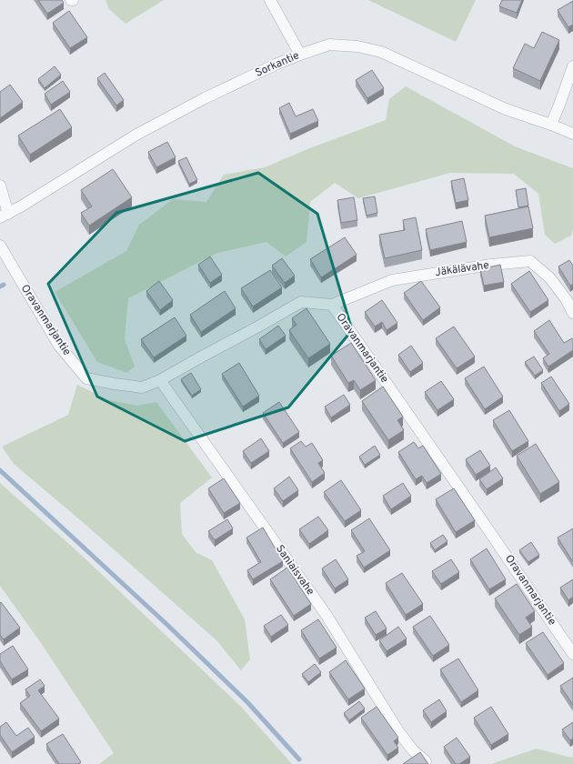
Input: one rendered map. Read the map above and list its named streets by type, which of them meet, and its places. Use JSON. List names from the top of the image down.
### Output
{
  "streets": {
    "street": [
      "Sorkantie",
      "Jäkälävahe",
      "Oravanmarjantie",
      "Saniaisvahe"
    ]
  },
  "crossings": [
    ["Jäkälävahe", "Oravanmarjantie"],
    ["Oravanmarjantie", "Saniaisvahe"]
  ]
}
